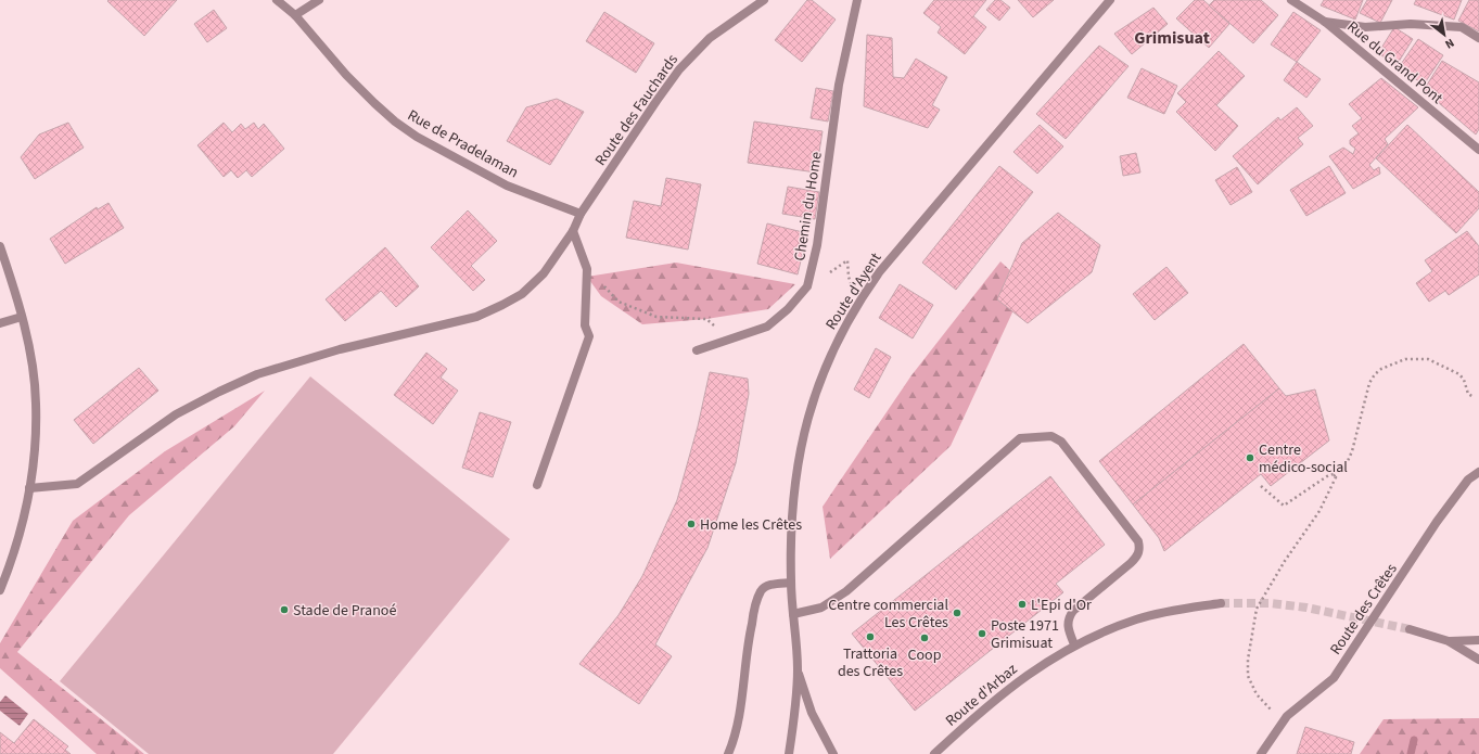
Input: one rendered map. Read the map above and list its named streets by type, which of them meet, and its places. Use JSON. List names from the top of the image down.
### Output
{
  "streets": {
    "street": [
      "Rue du Grand Pont",
      "Route des Fauchards",
      "Rue de Pradelaman",
      "Chemin du Home",
      "Route d'Ayent",
      "Route des Crêtes",
      "Route d'Arbaz"
    ]
  },
  "crossings": [
    ["Route des Fauchards", "Rue de Pradelaman"]
  ],
  "districts": ["Grimisuat"],
  "places": [
    "Centre médico-social",
    "Home les Crêtes",
    "L'Epi d'Or",
    "Stade de Pranoé",
    "Centre commercial Les Crêtes",
    "Poste 1971 Grimisuat",
    "Trattoria des Crêtes",
    "Coop"
  ],
  "north": "bottom right"
}
